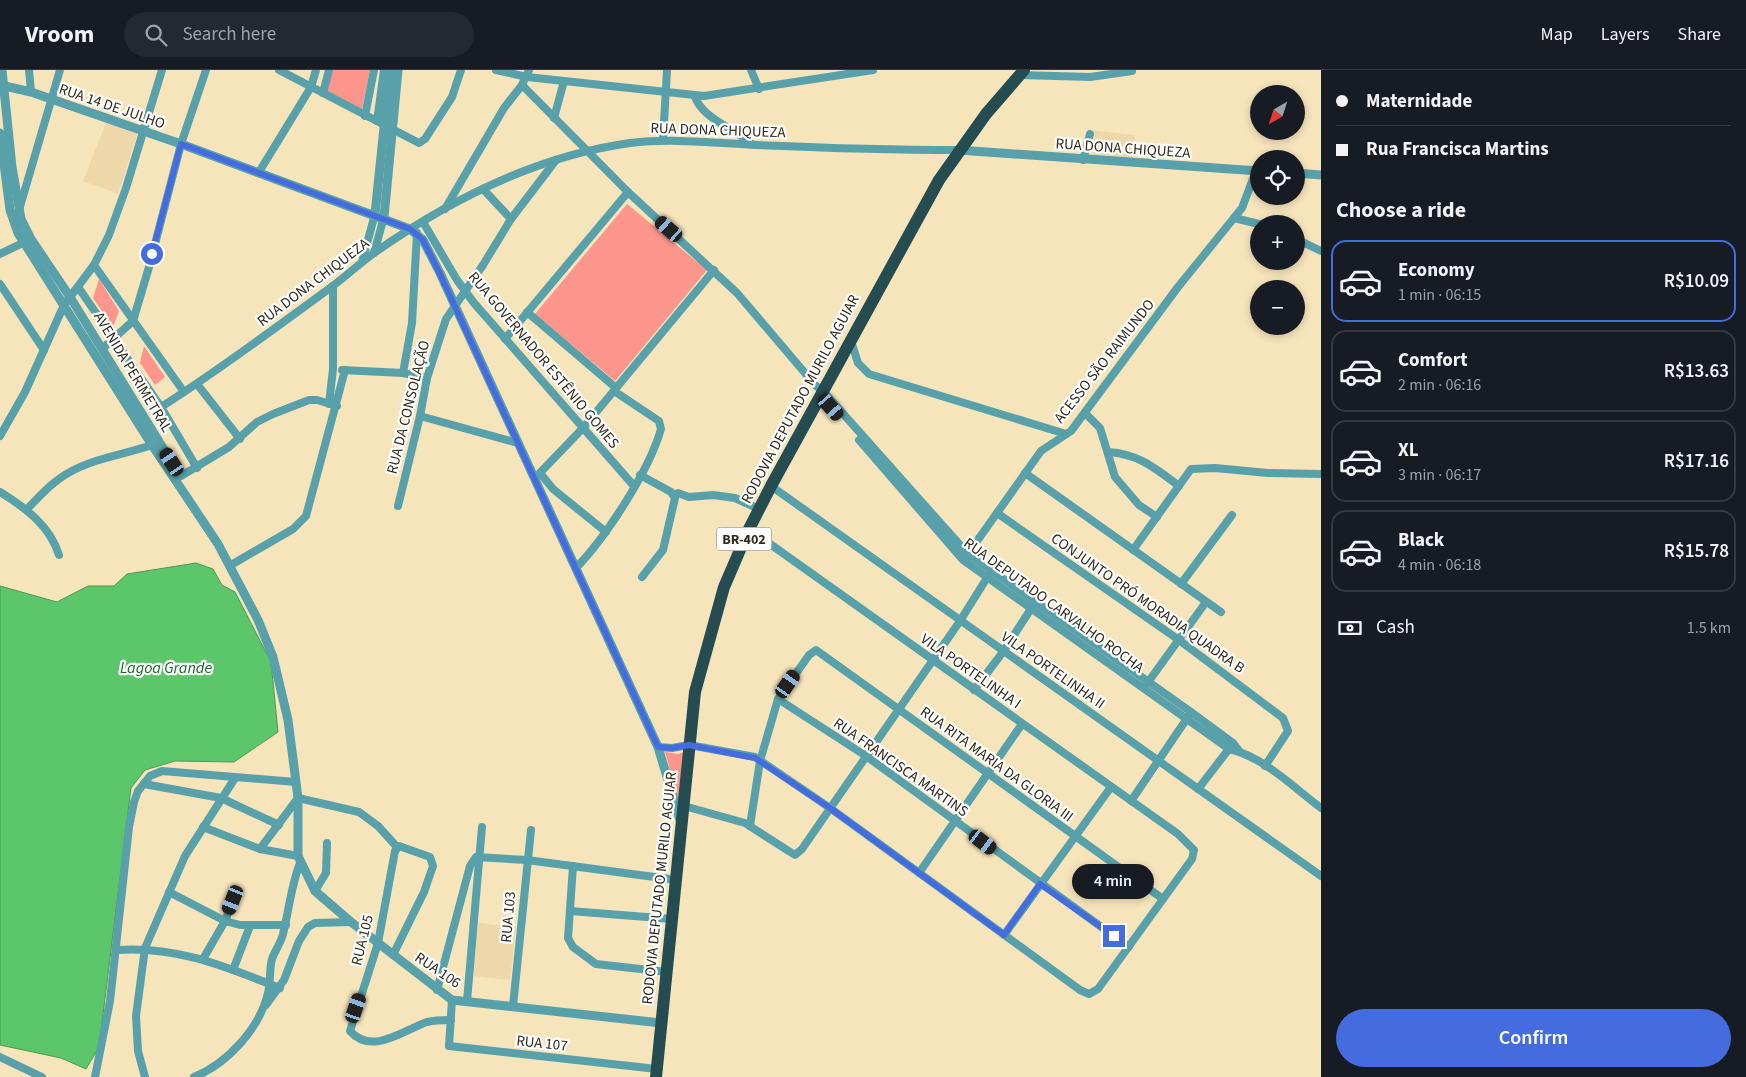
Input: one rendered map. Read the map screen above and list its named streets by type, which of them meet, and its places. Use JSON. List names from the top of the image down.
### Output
{
  "streets": {
    "highway": ["RODOVIA DEPUTADO MURILO AGUIAR", "BR-402"],
    "street": [
      "RUA 14 DE JULHO",
      "RUA DONA CHIQUEZA",
      "RUA GOVERNADOR ESTÊNIO GOMES",
      "ACESSO SÃO RAIMUNDO",
      "AVENIDA PERIMETRAL",
      "RUA DA CONSOLAÇÃO",
      "CONJUNTO PRÓ MORADIA QUADRA B",
      "RUA DEPUTADO CARVALHO ROCHA",
      "VILA PORTELINHA II",
      "VILA PORTELINHA I",
      "RUA RITA MARIA DA GLORIA III",
      "RUA FRANCISCA MARTINS",
      "RUA 103",
      "RUA 105",
      "RUA 106",
      "RUA 107"
    ]
  },
  "crossings": [
    ["RUA 14 DE JULHO", "RUA DONA CHIQUEZA"],
    ["RUA 14 DE JULHO", "AVENIDA PERIMETRAL"],
    ["RUA DONA CHIQUEZA", "RUA GOVERNADOR ESTÊNIO GOMES"],
    ["RUA DONA CHIQUEZA", "RODOVIA DEPUTADO MURILO AGUIAR"],
    ["RUA DONA CHIQUEZA", "RUA DA CONSOLAÇÃO"],
    ["RUA DONA CHIQUEZA", "RUA DEPUTADO CARVALHO ROCHA"],
    ["RUA GOVERNADOR ESTÊNIO GOMES", "RUA DA CONSOLAÇÃO"],
    ["ACESSO SÃO RAIMUNDO", "CONJUNTO PRÓ MORADIA QUADRA B"],
    ["ACESSO SÃO RAIMUNDO", "RUA DEPUTADO CARVALHO ROCHA"],
    ["RODOVIA DEPUTADO MURILO AGUIAR", "RUA DEPUTADO CARVALHO ROCHA"],
    ["RODOVIA DEPUTADO MURILO AGUIAR", "VILA PORTELINHA II"],
    ["RODOVIA DEPUTADO MURILO AGUIAR", "VILA PORTELINHA I"],
    ["RODOVIA DEPUTADO MURILO AGUIAR", "RUA 106"],
    ["RODOVIA DEPUTADO MURILO AGUIAR", "RUA 107"],
    ["CONJUNTO PRÓ MORADIA QUADRA B", "RUA DEPUTADO CARVALHO ROCHA"],
    ["VILA PORTELINHA I", "RUA RITA MARIA DA GLORIA III"],
    ["RUA RITA MARIA DA GLORIA III", "RUA FRANCISCA MARTINS"],
    ["RUA 103", "RUA 106"],
    ["RUA 105", "RUA 106"],
    ["RUA 105", "RUA 107"],
    ["RUA 106", "RUA 107"]
  ],
  "water": ["Lagoa Grande"],
  "north": "bottom left",
  "page": {
    "header": "Vroom",
    "search": "Search here",
    "nav": ["Map", "Layers", "Share"],
    "banner": ["Maternidade", "Rua Francisca Martins"],
    "map_buttons": ["+", "−"],
    "heading": "Choose a ride",
    "list": [
      {
        "name": "Economy",
        "note": "1 min · 06:15",
        "value": "R$10.09"
      },
      {
        "name": "Comfort",
        "note": "2 min · 06:16",
        "value": "R$13.63"
      },
      {
        "name": "XL",
        "note": "3 min · 06:17",
        "value": "R$17.16"
      },
      {
        "name": "Black",
        "note": "4 min · 06:18",
        "value": "R$15.78"
      }
    ],
    "pay": ["Cash", "1.5 km"],
    "bubble": "4 min",
    "buttons": "Confirm"
  }
}
